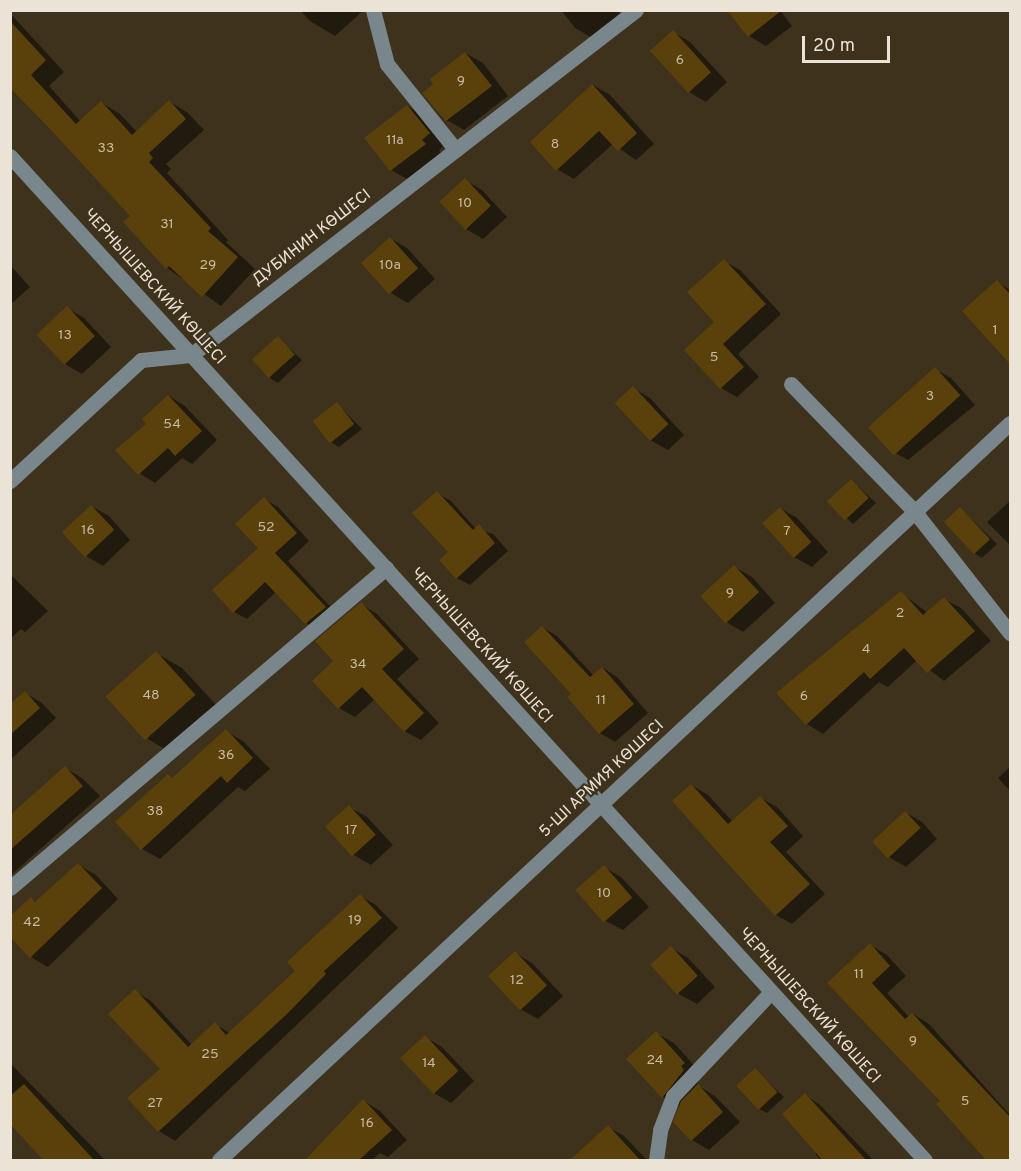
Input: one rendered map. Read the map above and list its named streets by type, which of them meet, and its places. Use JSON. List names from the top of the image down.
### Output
{
  "streets": {
    "street": ["ДУБИНИН КӨШЕСІ", "ЧЕРНЫШЕВСКИЙ КӨШЕСІ", "5-ШІ АРМИЯ КӨШЕСІ"]
  },
  "crossings": [
    ["ДУБИНИН КӨШЕСІ", "ЧЕРНЫШЕВСКИЙ КӨШЕСІ"],
    ["ЧЕРНЫШЕВСКИЙ КӨШЕСІ", "5-ШІ АРМИЯ КӨШЕСІ"]
  ],
  "house_numbers": [
    "6",
    "9",
    "11а",
    "8",
    "33",
    "10",
    "31",
    "29",
    "10а",
    "1",
    "13",
    "5",
    "3",
    "54",
    "52",
    "16",
    "7",
    "9",
    "2",
    "4",
    "34",
    "48",
    "6",
    "11",
    "36",
    "38",
    "17",
    "10",
    "19",
    "42",
    "11",
    "12",
    "9",
    "25",
    "24",
    "14",
    "5",
    "27",
    "16"
  ],
  "scale_bar": "20 m"
}
